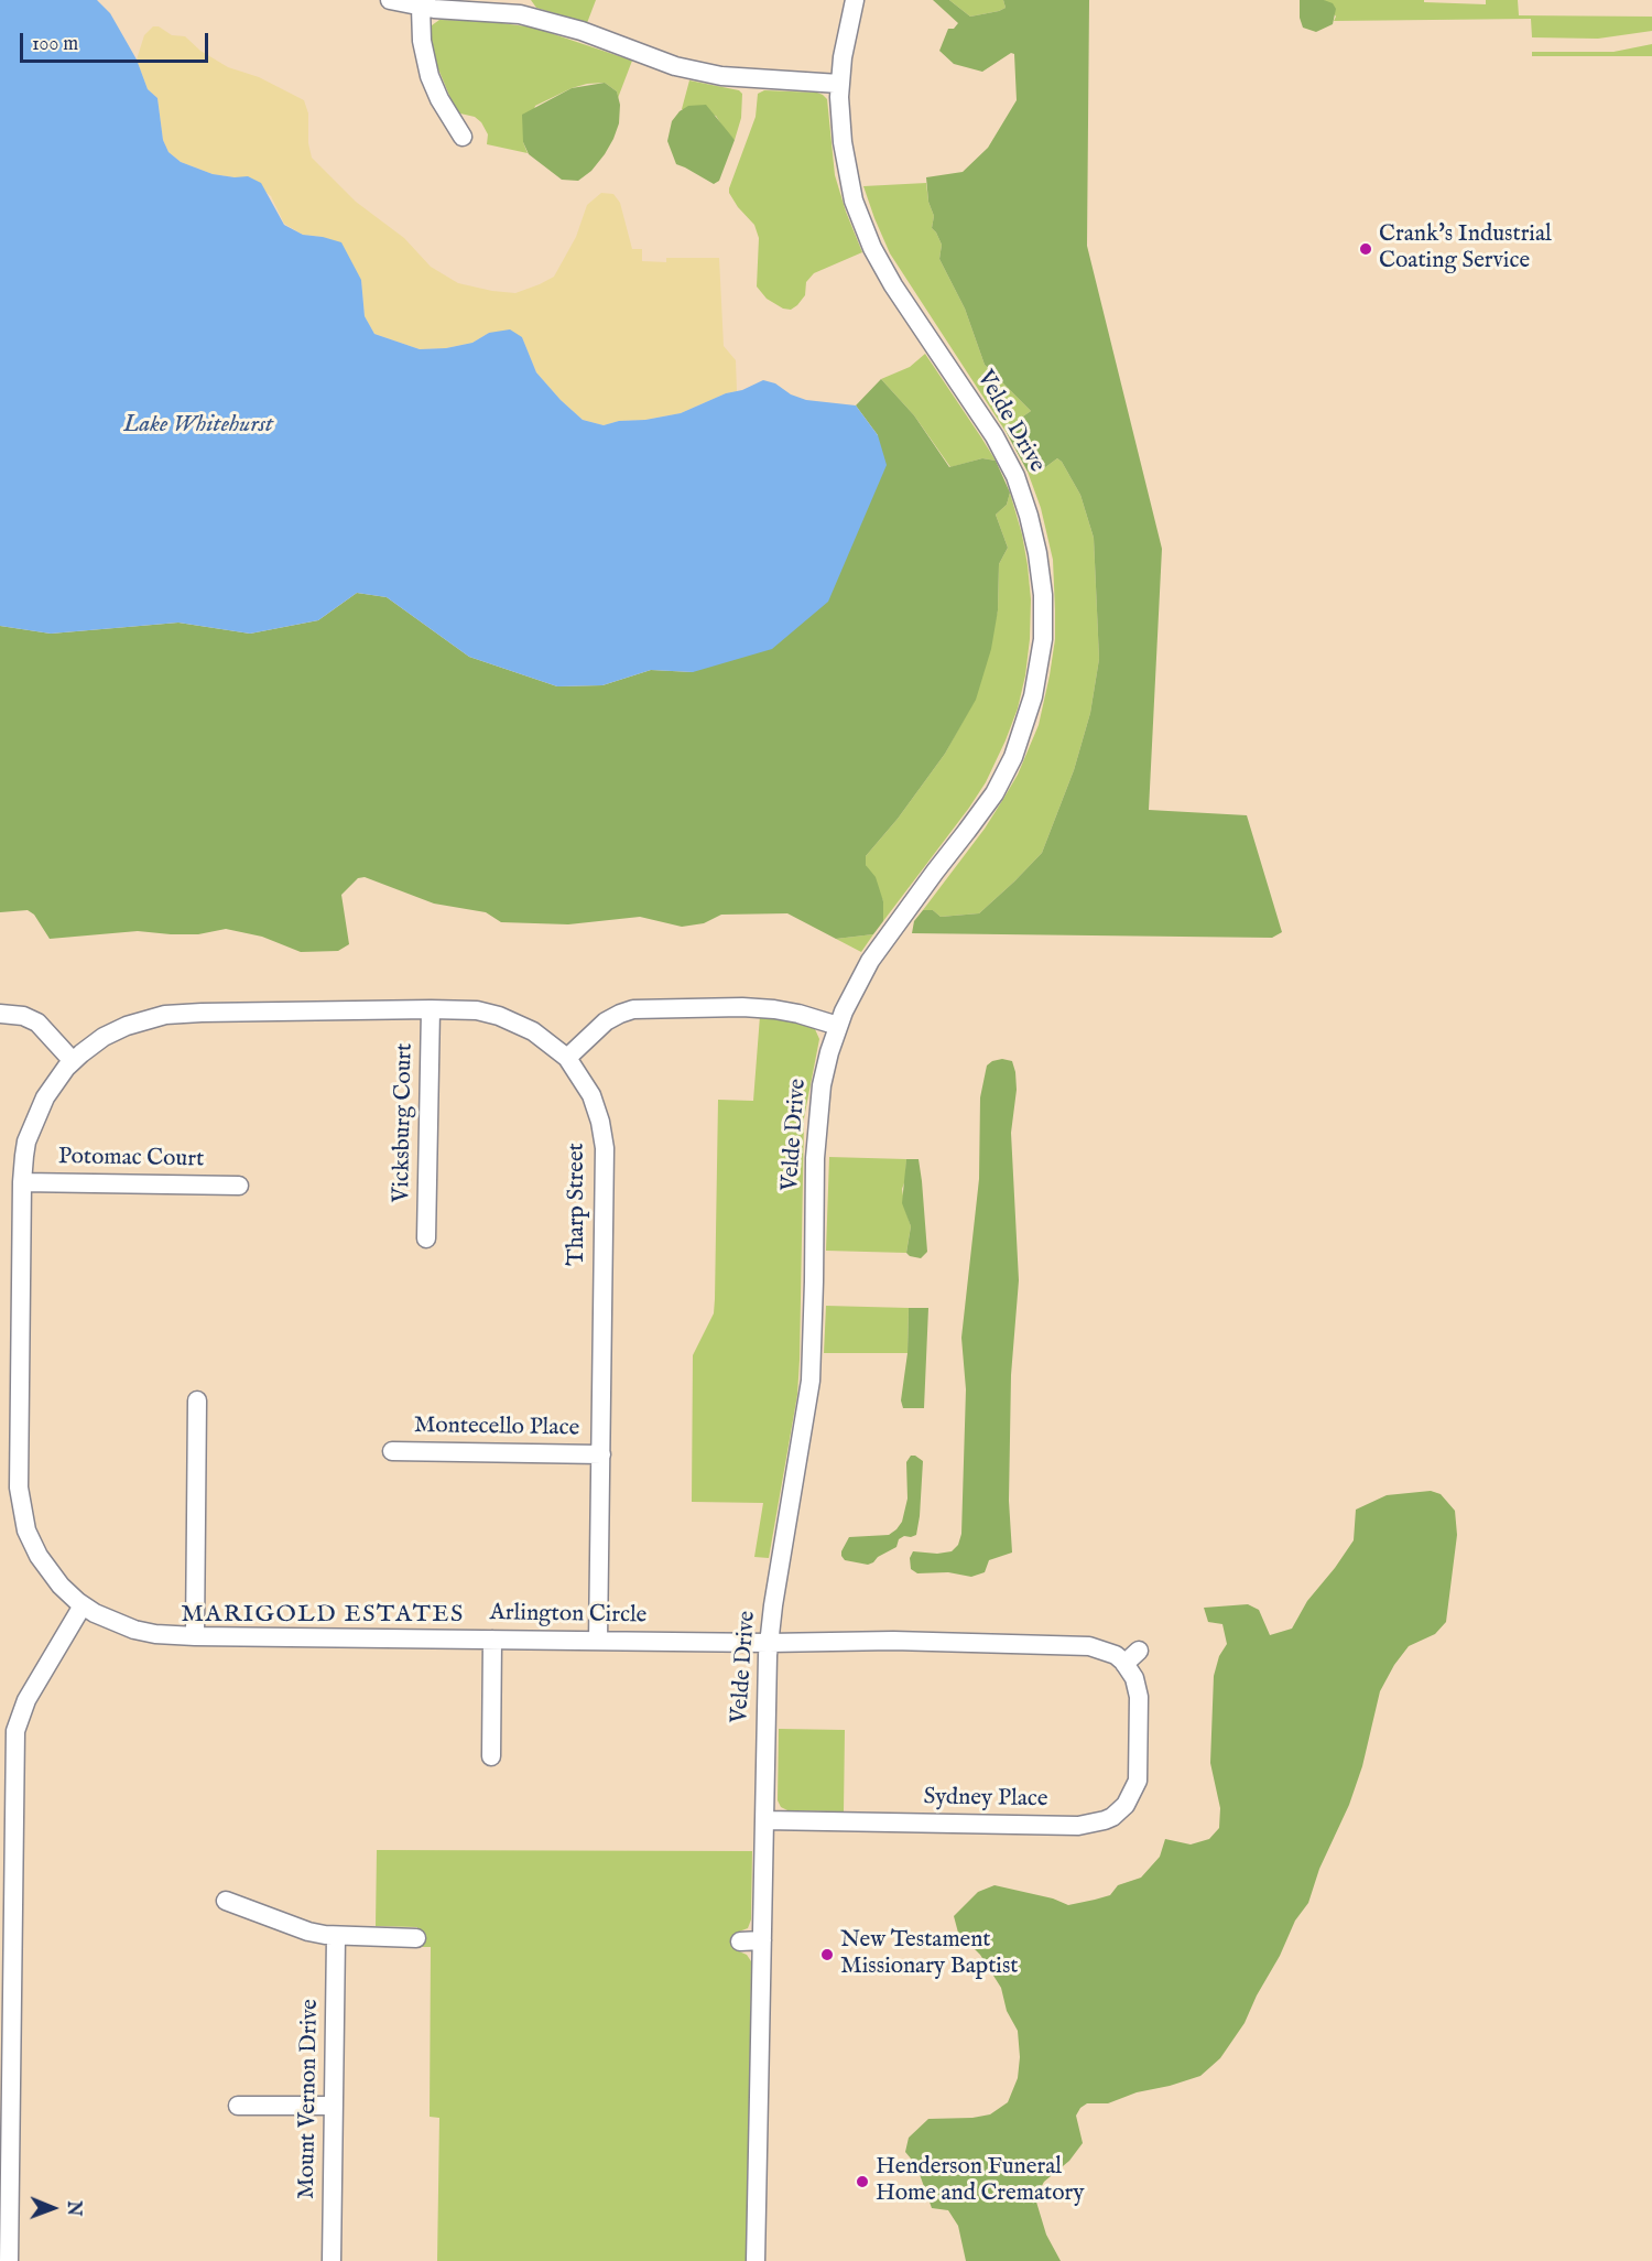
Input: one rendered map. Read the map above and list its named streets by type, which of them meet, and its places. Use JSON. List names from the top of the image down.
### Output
{
  "streets": {
    "street": [
      "Velde Drive",
      "Vicksburg Court",
      "Potomac Court",
      "Tharp Street",
      "Montecello Place",
      "Arlington Circle",
      "Sydney Place",
      "Mount Vernon Drive"
    ]
  },
  "crossings": [
    ["Velde Drive", "Arlington Circle"],
    ["Velde Drive", "Sydney Place"],
    ["Vicksburg Court", "Tharp Street"],
    ["Potomac Court", "Arlington Circle"],
    ["Tharp Street", "Montecello Place"],
    ["Tharp Street", "Arlington Circle"],
    ["Arlington Circle", "Sydney Place"]
  ],
  "districts": ["MARIGOLD ESTATES"],
  "water": ["Lake Whitehurst"],
  "places": ["Crank's Industrial Coating Service", "New Testament Missionary Baptist", "Henderson Funeral Home and Crematory"],
  "scale_bar": "100 m",
  "north": "right"
}
